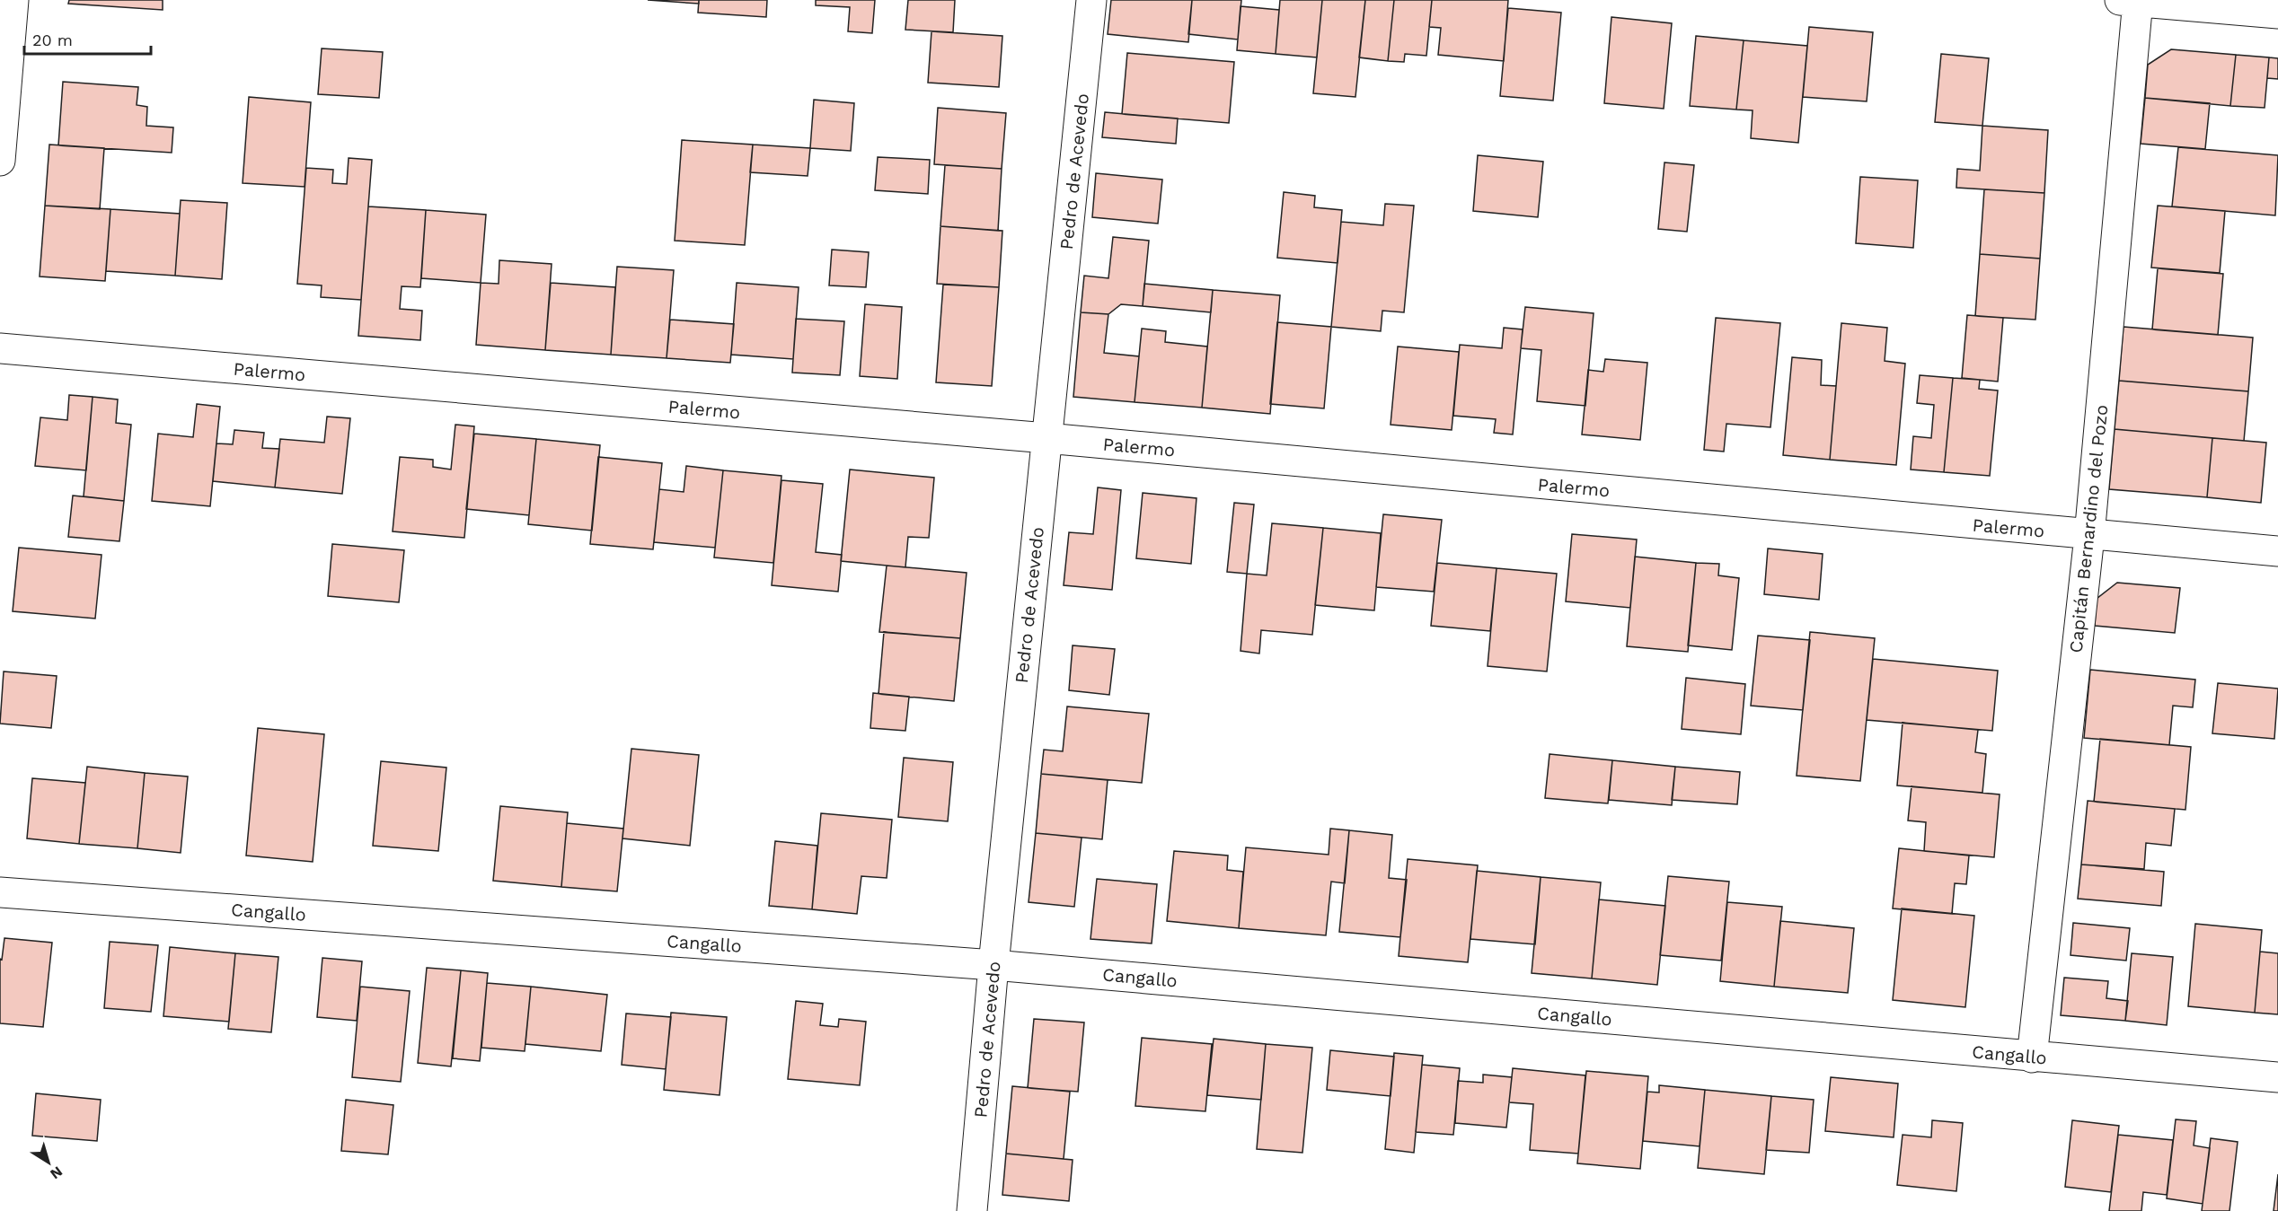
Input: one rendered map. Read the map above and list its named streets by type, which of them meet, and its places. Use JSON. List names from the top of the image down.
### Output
{
  "streets": {
    "street": [
      "Pedro de Acevedo",
      "Palermo",
      "Capitán Bernardino del Pozo",
      "Cangallo"
    ]
  },
  "crossings": [
    ["Pedro de Acevedo", "Palermo"],
    ["Pedro de Acevedo", "Cangallo"],
    ["Palermo", "Capitán Bernardino del Pozo"],
    ["Capitán Bernardino del Pozo", "Cangallo"]
  ],
  "scale_bar": "20 m",
  "north": "bottom right"
}
